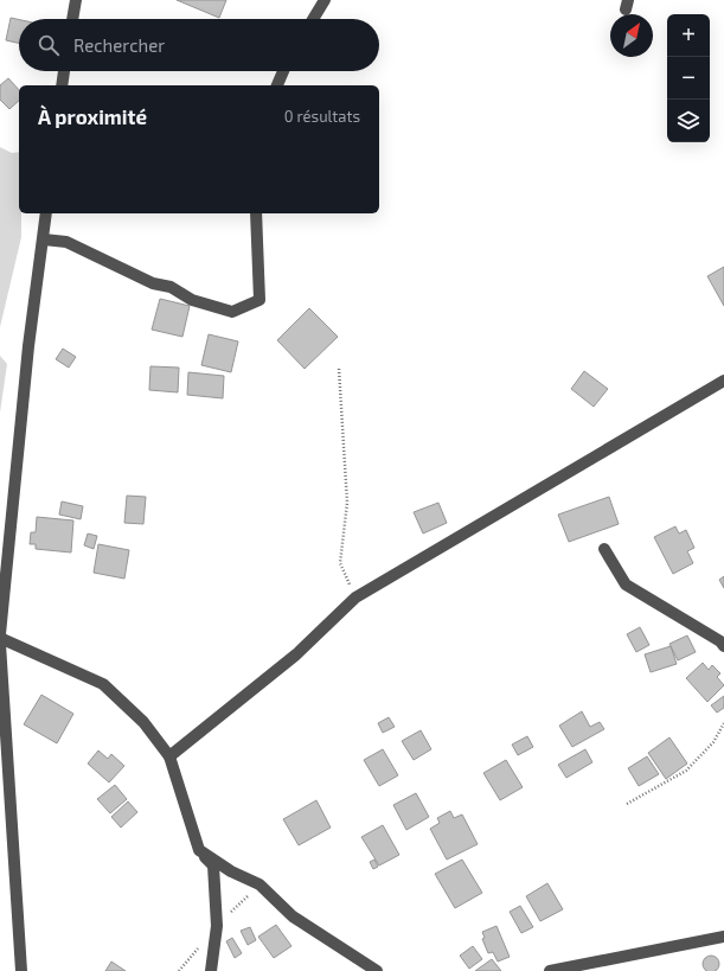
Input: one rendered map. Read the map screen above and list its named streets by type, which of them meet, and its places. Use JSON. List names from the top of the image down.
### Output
{
  "north": "top right",
  "page": {
    "map_buttons": ["+", "−"],
    "search": "Rechercher",
    "heading": ["À proximité", "0 résultats"]
  }
}
